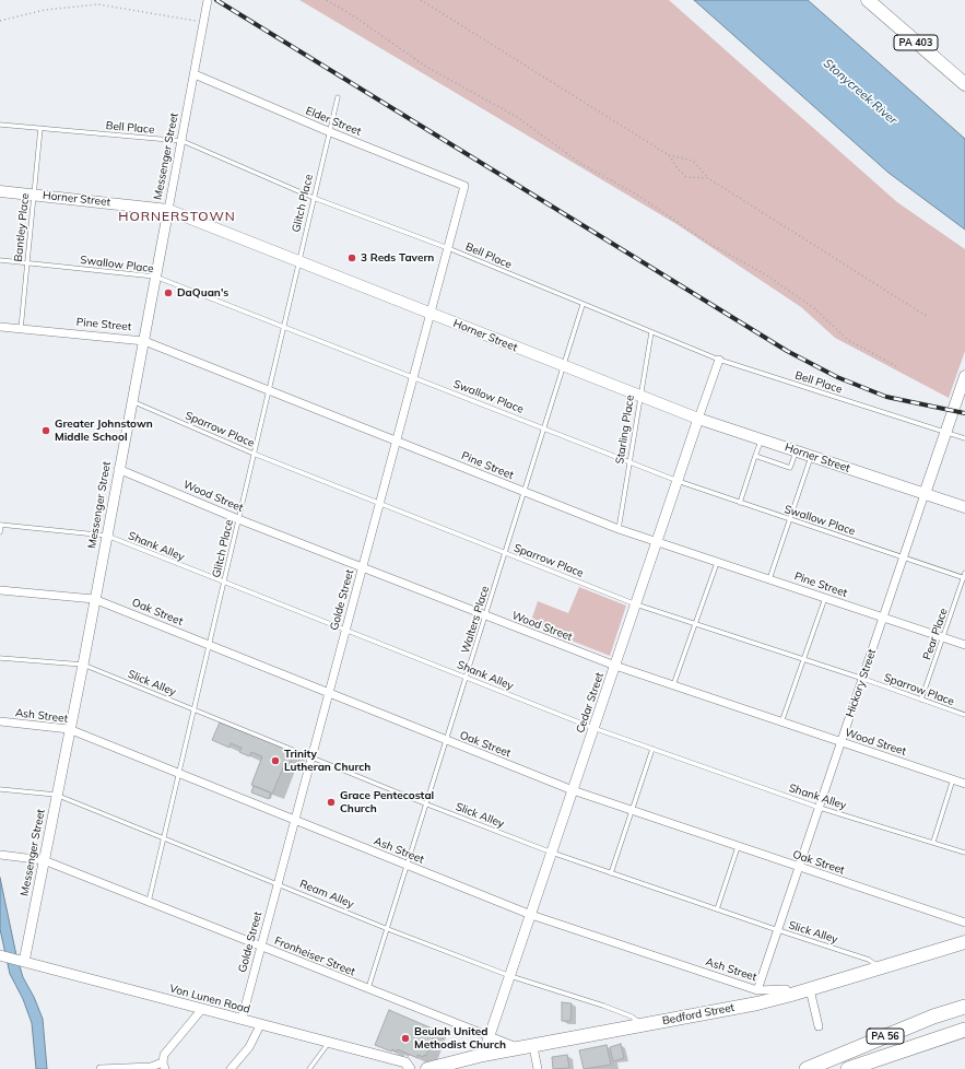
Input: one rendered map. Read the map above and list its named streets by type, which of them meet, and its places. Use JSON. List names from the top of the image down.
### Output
{
  "streets": {
    "highway": ["PA 56"],
    "main road": [
      "PA 403",
      "Horner Street",
      "Hickory Street",
      "Bedford Street"
    ],
    "street": [
      "Elder Street",
      "Messenger Street",
      "Pine Street",
      "Wood Street",
      "Golde Street",
      "Oak Street",
      "Cedar Street",
      "Ash Street",
      "Fronheiser Street",
      "Von Lunen Road"
    ],
    "lane": [
      "Bell Place",
      "Glitch Place",
      "Bantley Place",
      "Swallow Place",
      "Sparrow Place",
      "Starling Place",
      "Shank Alley",
      "Walters Place",
      "Pear Place",
      "Slick Alley",
      "Ream Alley"
    ]
  },
  "crossings": [
    ["Elder Street", "Messenger Street"],
    ["Elder Street", "Glitch Place"],
    ["Elder Street", "Golde Street"],
    ["Bell Place", "Messenger Street"],
    ["Bell Place", "Glitch Place"],
    ["Bell Place", "Bantley Place"],
    ["Bell Place", "Starling Place"],
    ["Bell Place", "Golde Street"],
    ["Bell Place", "Walters Place"],
    ["Bell Place", "Hickory Street"],
    ["Bell Place", "Cedar Street"],
    ["Messenger Street", "Horner Street"],
    ["Messenger Street", "Swallow Place"],
    ["Messenger Street", "Pine Street"],
    ["Messenger Street", "Sparrow Place"],
    ["Messenger Street", "Wood Street"],
    ["Messenger Street", "Shank Alley"],
    ["Messenger Street", "Oak Street"],
    ["Messenger Street", "Slick Alley"],
    ["Messenger Street", "Ash Street"],
    ["Messenger Street", "Ream Alley"],
    ["Messenger Street", "Fronheiser Street"],
    ["Messenger Street", "Von Lunen Road"],
    ["Horner Street", "Glitch Place"],
    ["Horner Street", "Bantley Place"],
    ["Horner Street", "Starling Place"],
    ["Horner Street", "Golde Street"],
    ["Horner Street", "Walters Place"],
    ["Horner Street", "Hickory Street"],
    ["Horner Street", "Cedar Street"],
    ["Glitch Place", "Swallow Place"],
    ["Glitch Place", "Pine Street"],
    ["Glitch Place", "Sparrow Place"],
    ["Glitch Place", "Wood Street"],
    ["Glitch Place", "Shank Alley"],
    ["Glitch Place", "Oak Street"],
    ["Glitch Place", "Slick Alley"],
    ["Glitch Place", "Ash Street"],
    ["Glitch Place", "Ream Alley"],
    ["Glitch Place", "Fronheiser Street"],
    ["Bantley Place", "Swallow Place"],
    ["Bantley Place", "Pine Street"],
    ["Swallow Place", "Starling Place"],
    ["Swallow Place", "Golde Street"],
    ["Swallow Place", "Walters Place"],
    ["Swallow Place", "Pear Place"],
    ["Swallow Place", "Hickory Street"],
    ["Swallow Place", "Cedar Street"],
    ["Pine Street", "Starling Place"],
    ["Pine Street", "Golde Street"],
    ["Pine Street", "Walters Place"],
    ["Pine Street", "Pear Place"],
    ["Pine Street", "Hickory Street"],
    ["Pine Street", "Cedar Street"],
    ["Sparrow Place", "Golde Street"],
    ["Sparrow Place", "Walters Place"],
    ["Sparrow Place", "Pear Place"],
    ["Sparrow Place", "Hickory Street"],
    ["Sparrow Place", "Cedar Street"],
    ["Wood Street", "Golde Street"],
    ["Wood Street", "Walters Place"],
    ["Wood Street", "Hickory Street"],
    ["Wood Street", "Cedar Street"],
    ["Shank Alley", "Golde Street"],
    ["Shank Alley", "Walters Place"],
    ["Shank Alley", "Hickory Street"],
    ["Shank Alley", "Cedar Street"],
    ["Golde Street", "Oak Street"],
    ["Golde Street", "Slick Alley"],
    ["Golde Street", "Ash Street"],
    ["Golde Street", "Ream Alley"],
    ["Golde Street", "Fronheiser Street"],
    ["Golde Street", "Von Lunen Road"],
    ["Oak Street", "Walters Place"],
    ["Oak Street", "Hickory Street"],
    ["Oak Street", "Cedar Street"],
    ["Walters Place", "Slick Alley"],
    ["Walters Place", "Ash Street"],
    ["Walters Place", "Ream Alley"],
    ["Walters Place", "Fronheiser Street"],
    ["Slick Alley", "Hickory Street"],
    ["Slick Alley", "Cedar Street"],
    ["Slick Alley", "Bedford Street"],
    ["Hickory Street", "Ash Street"],
    ["Cedar Street", "Ash Street"],
    ["Cedar Street", "Ream Alley"],
    ["Cedar Street", "Fronheiser Street"],
    ["Cedar Street", "Bedford Street"],
    ["Ash Street", "Bedford Street"],
    ["Ream Alley", "Bedford Street"],
    ["Fronheiser Street", "Bedford Street"]
  ],
  "districts": ["HORNERSTOWN"],
  "water": ["Stonycreek River"],
  "places": [
    "3 Reds Tavern",
    "DaQuan's",
    "Greater Johnstown Middle School",
    "Trinity Lutheran Church",
    "Grace Pentecostal Church",
    "Beulah United Methodist Church"
  ]
}
